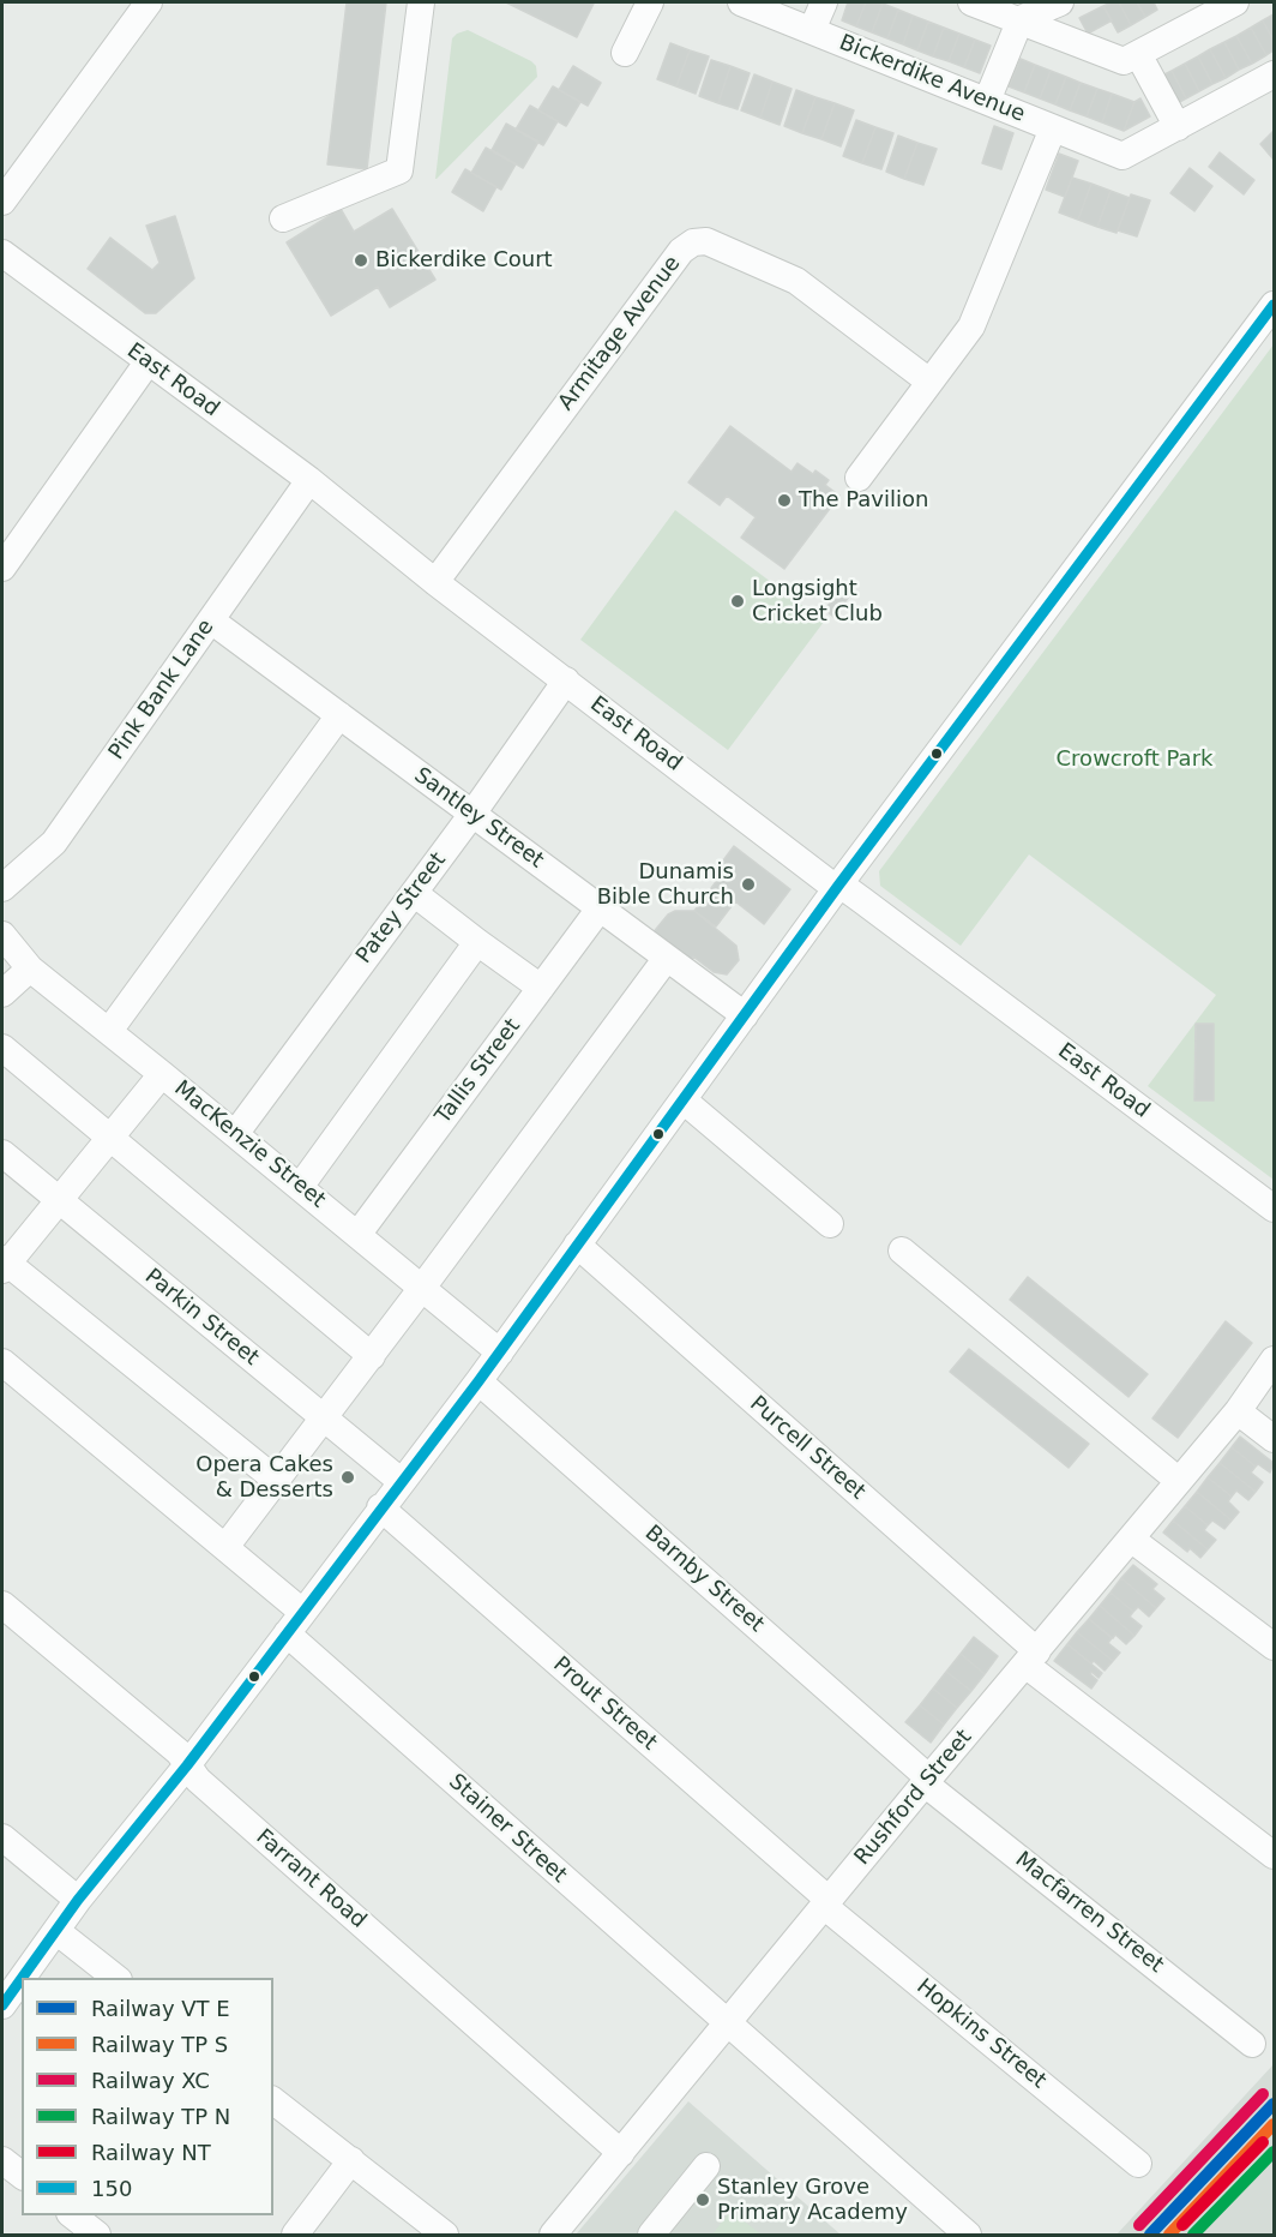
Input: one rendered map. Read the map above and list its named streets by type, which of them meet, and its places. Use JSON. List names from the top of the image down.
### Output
{
  "streets": {
    "street": [
      "Bickerdike Avenue",
      "Armitage Avenue",
      "East Road",
      "Pink Bank Lane",
      "Santley Street",
      "Patey Street",
      "Tallis Street",
      "MacKenzie Street",
      "Parkin Street",
      "Purcell Street",
      "Barnby Street",
      "Prout Street",
      "Rushford Street",
      "Stainer Street",
      "Farrant Road",
      "Macfarren Street",
      "Hopkins Street"
    ]
  },
  "crossings": [
    ["Armitage Avenue", "East Road"],
    ["East Road", "Pink Bank Lane"],
    ["East Road", "Patey Street"],
    ["Pink Bank Lane", "Santley Street"],
    ["Santley Street", "Patey Street"],
    ["Santley Street", "Tallis Street"],
    ["Patey Street", "MacKenzie Street"],
    ["Tallis Street", "MacKenzie Street"],
    ["Purcell Street", "Rushford Street"],
    ["Barnby Street", "Rushford Street"],
    ["Barnby Street", "Macfarren Street"],
    ["Prout Street", "Rushford Street"],
    ["Prout Street", "Hopkins Street"],
    ["Rushford Street", "Stainer Street"],
    ["Rushford Street", "Farrant Road"],
    ["Rushford Street", "Macfarren Street"],
    ["Rushford Street", "Hopkins Street"]
  ],
  "parks": ["Crowcroft Park"],
  "places": [
    "Bickerdike Court",
    "The Pavilion",
    "Longsight Cricket Club",
    "Dunamis Bible Church",
    "Opera Cakes & Desserts",
    "Stanley Grove Primary Academy"
  ],
  "lines": ["transit line 150", "rail line XC", "rail line NT"],
  "legend": [
    "Railway VT E",
    "Railway TP S",
    "Railway XC",
    "Railway TP N",
    "Railway NT",
    "150"
  ]
}
